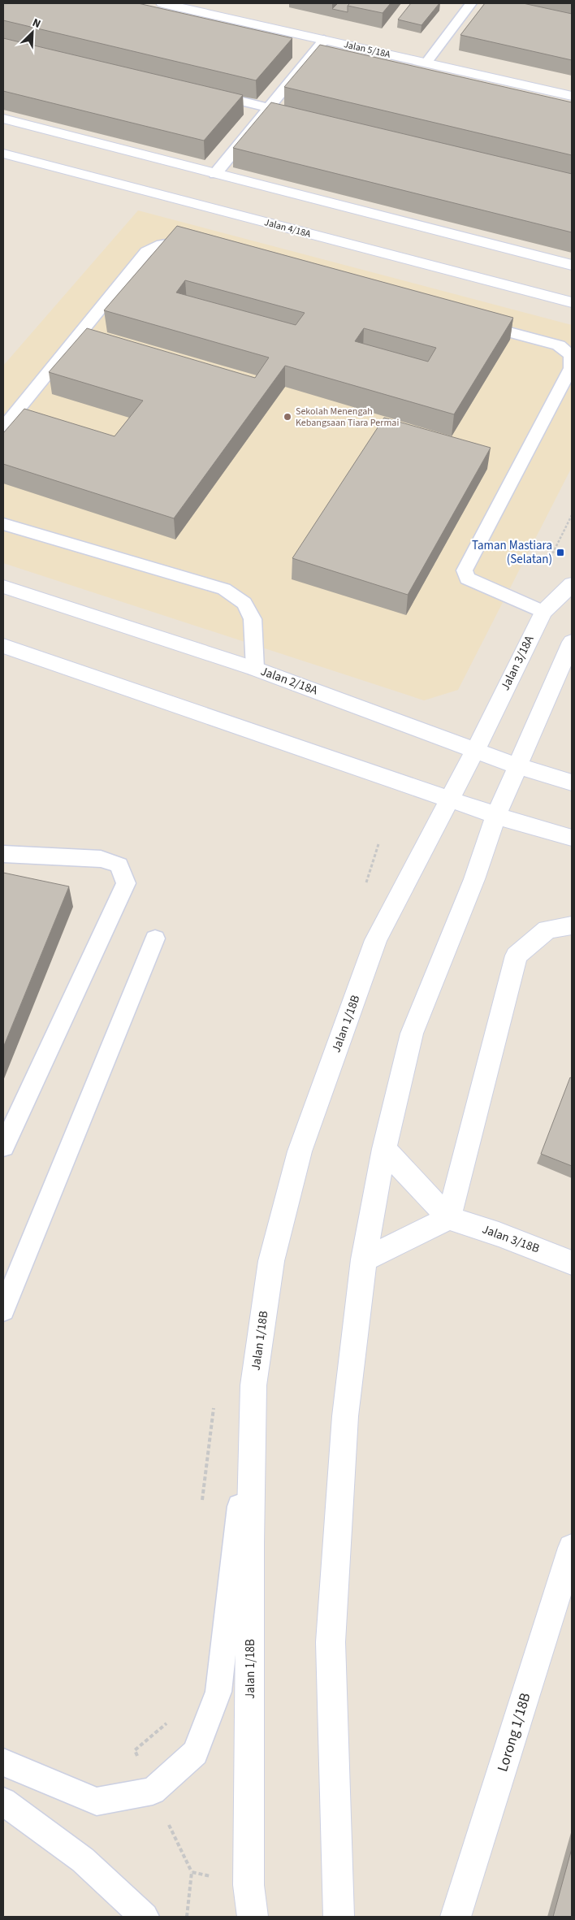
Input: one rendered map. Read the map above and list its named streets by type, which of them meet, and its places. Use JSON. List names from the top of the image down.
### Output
{
  "streets": {
    "street": [
      "Jalan 5/18A",
      "Jalan 4/18A",
      "Jalan 3/18A",
      "Jalan 2/18A",
      "Jalan 1/18B",
      "Jalan 3/18B",
      "Lorong 1/18B"
    ]
  },
  "crossings": [
    ["Jalan 3/18A", "Jalan 2/18A"],
    ["Jalan 3/18A", "Jalan 1/18B"]
  ],
  "places": {
    "other": ["Sekolah Menengah Kebangsaan Tiara Permai"],
    "transit": ["Taman Mastiara (Selatan)"]
  },
  "north": "top right"
}
